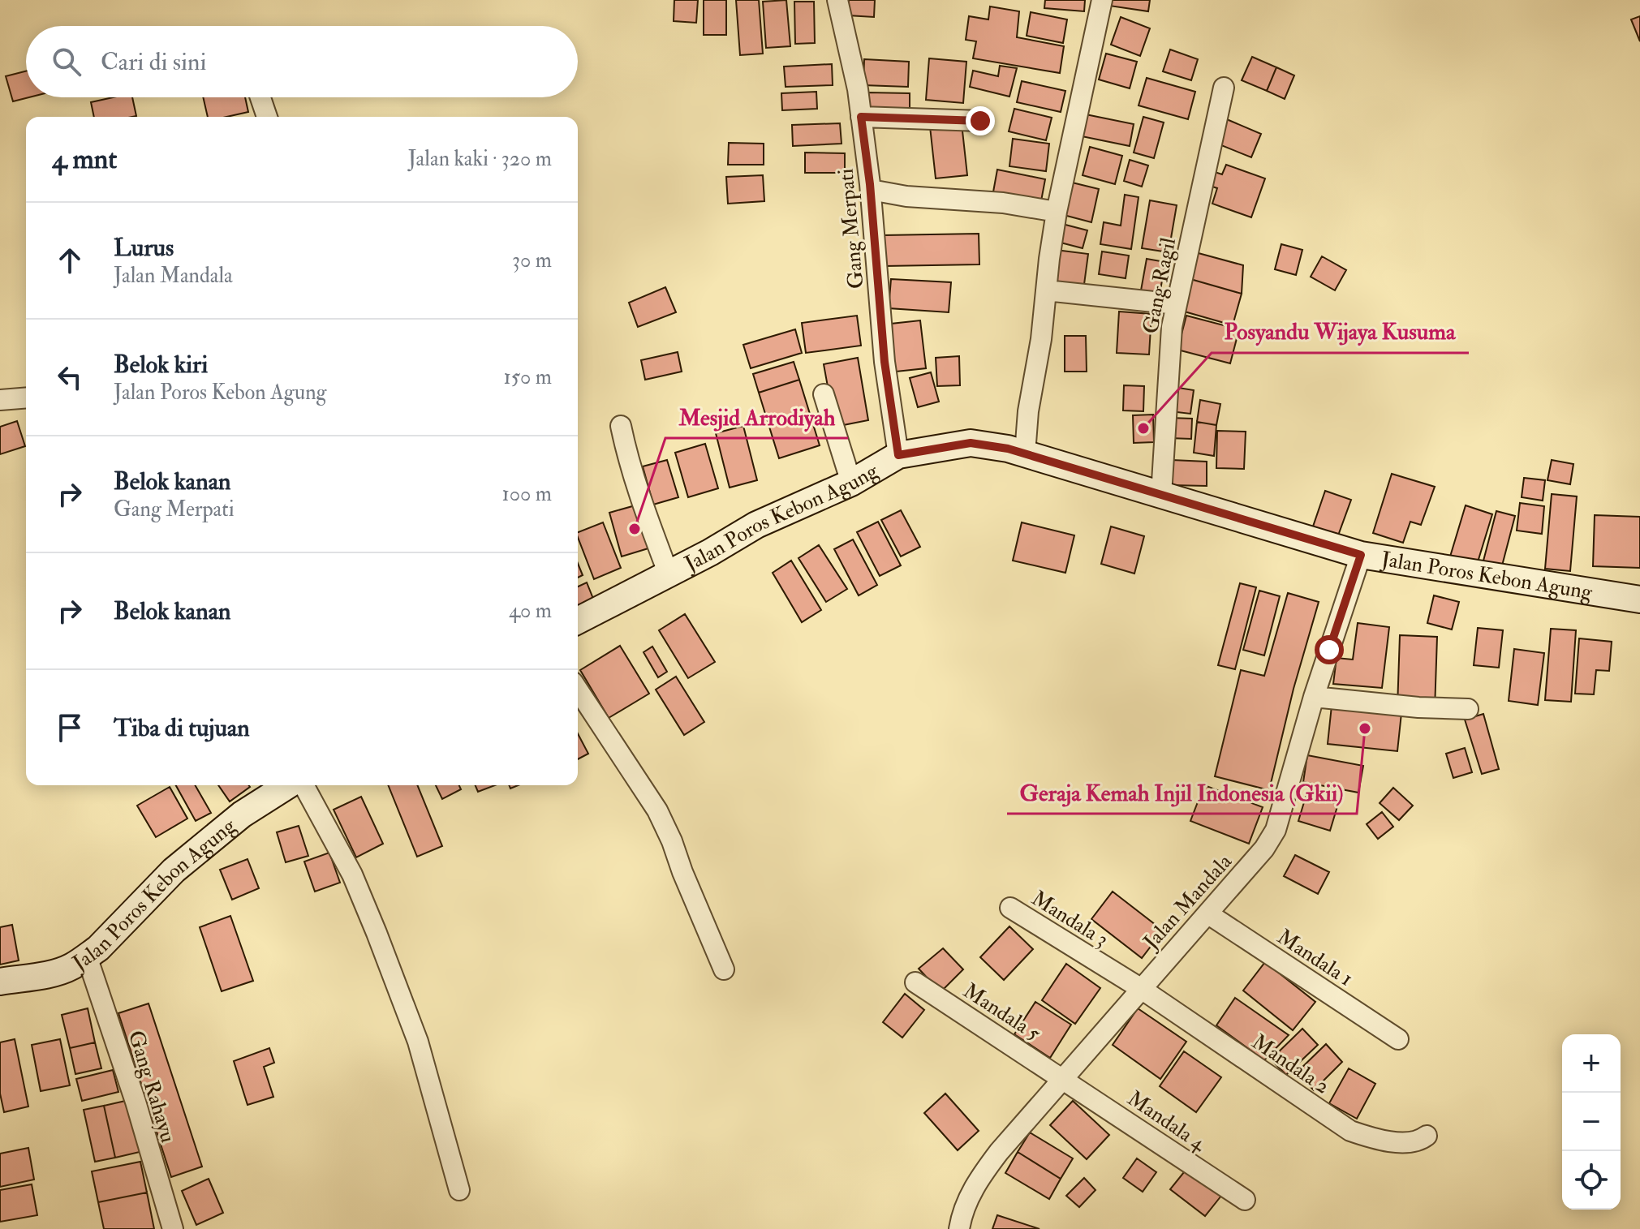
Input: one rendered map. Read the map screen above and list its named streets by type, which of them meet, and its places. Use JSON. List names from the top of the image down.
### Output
{
  "streets": {
    "main road": ["Jalan Poros Kebon Agung"],
    "street": [
      "Gang Merpati",
      "Gang Ragil",
      "Jalan Mandala",
      "Mandala 3",
      "Mandala 1",
      "Mandala 5",
      "Mandala 2",
      "Gang Rahayu",
      "Mandala 4"
    ]
  },
  "crossings": [
    ["Gang Merpati", "Jalan Poros Kebon Agung"],
    ["Gang Ragil", "Jalan Poros Kebon Agung"],
    ["Jalan Poros Kebon Agung", "Jalan Mandala"],
    ["Jalan Poros Kebon Agung", "Gang Rahayu"],
    ["Jalan Mandala", "Mandala 3"],
    ["Jalan Mandala", "Mandala 1"],
    ["Jalan Mandala", "Mandala 5"],
    ["Jalan Mandala", "Mandala 2"],
    ["Jalan Mandala", "Mandala 4"],
    ["Mandala 3", "Mandala 2"],
    ["Mandala 5", "Mandala 4"]
  ],
  "places": ["Posyandu Wijaya Kusuma", "Mesjid Arrodiyah", "Geraja Kemah Injil Indonesia (Gkii)"],
  "page": {
    "search": "Cari di sini",
    "heading": ["4 mnt", "Jalan kaki · 320 m"],
    "list": [
      ["Lurus", "Jalan Mandala", "30 m"],
      ["Belok kiri", "Jalan Poros Kebon Agung", "150 m"],
      ["Belok kanan", "Gang Merpati", "100 m"],
      ["Belok kanan", "40 m"],
      "Tiba di tujuan"
    ],
    "map_buttons": ["+", "−"]
  }
}
